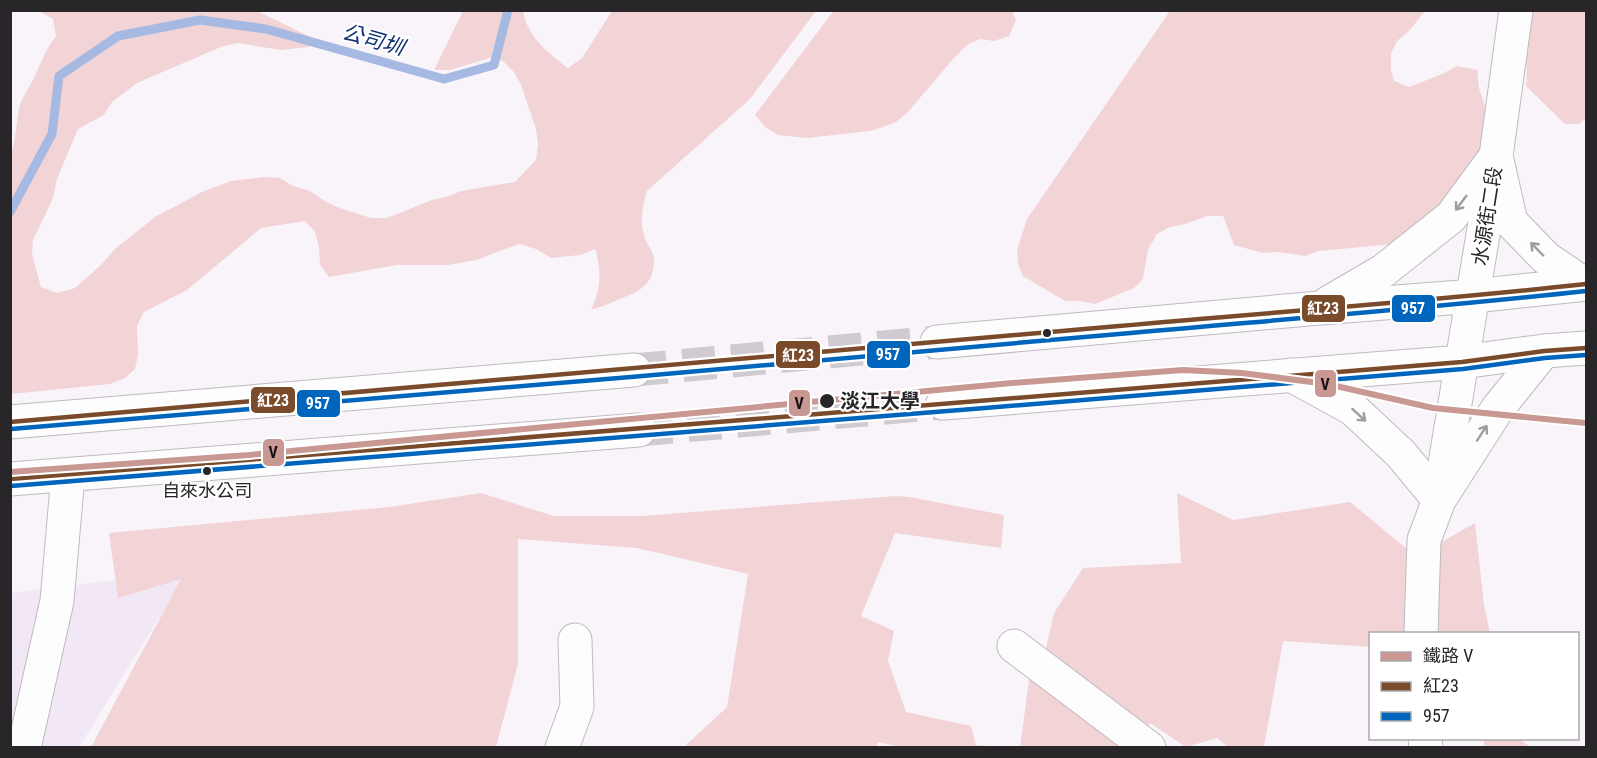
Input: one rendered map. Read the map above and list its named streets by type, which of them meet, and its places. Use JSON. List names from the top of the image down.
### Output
{
  "streets": {
    "main road": ["水源街二段"]
  },
  "water": ["公司圳"],
  "places": ["淡江大學", "自來水公司"],
  "lines": ["transit line 紅23", "transit line 957", "rail line V"],
  "legend": ["鐵路 V", "紅23", "957"]
}
